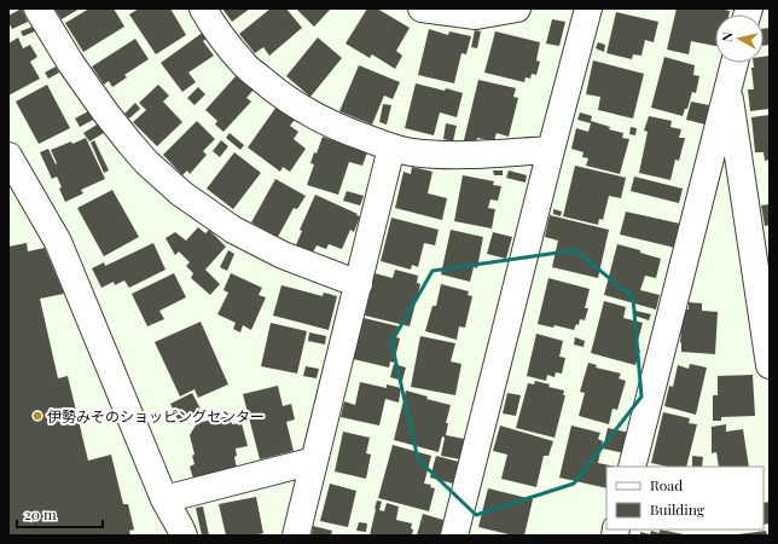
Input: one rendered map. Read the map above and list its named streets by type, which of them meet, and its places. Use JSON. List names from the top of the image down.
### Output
{
  "places": ["伊勢みそのショッピングセンター"],
  "legend": ["Road", "Building"],
  "scale_bar": "20 m",
  "north": "left"
}
